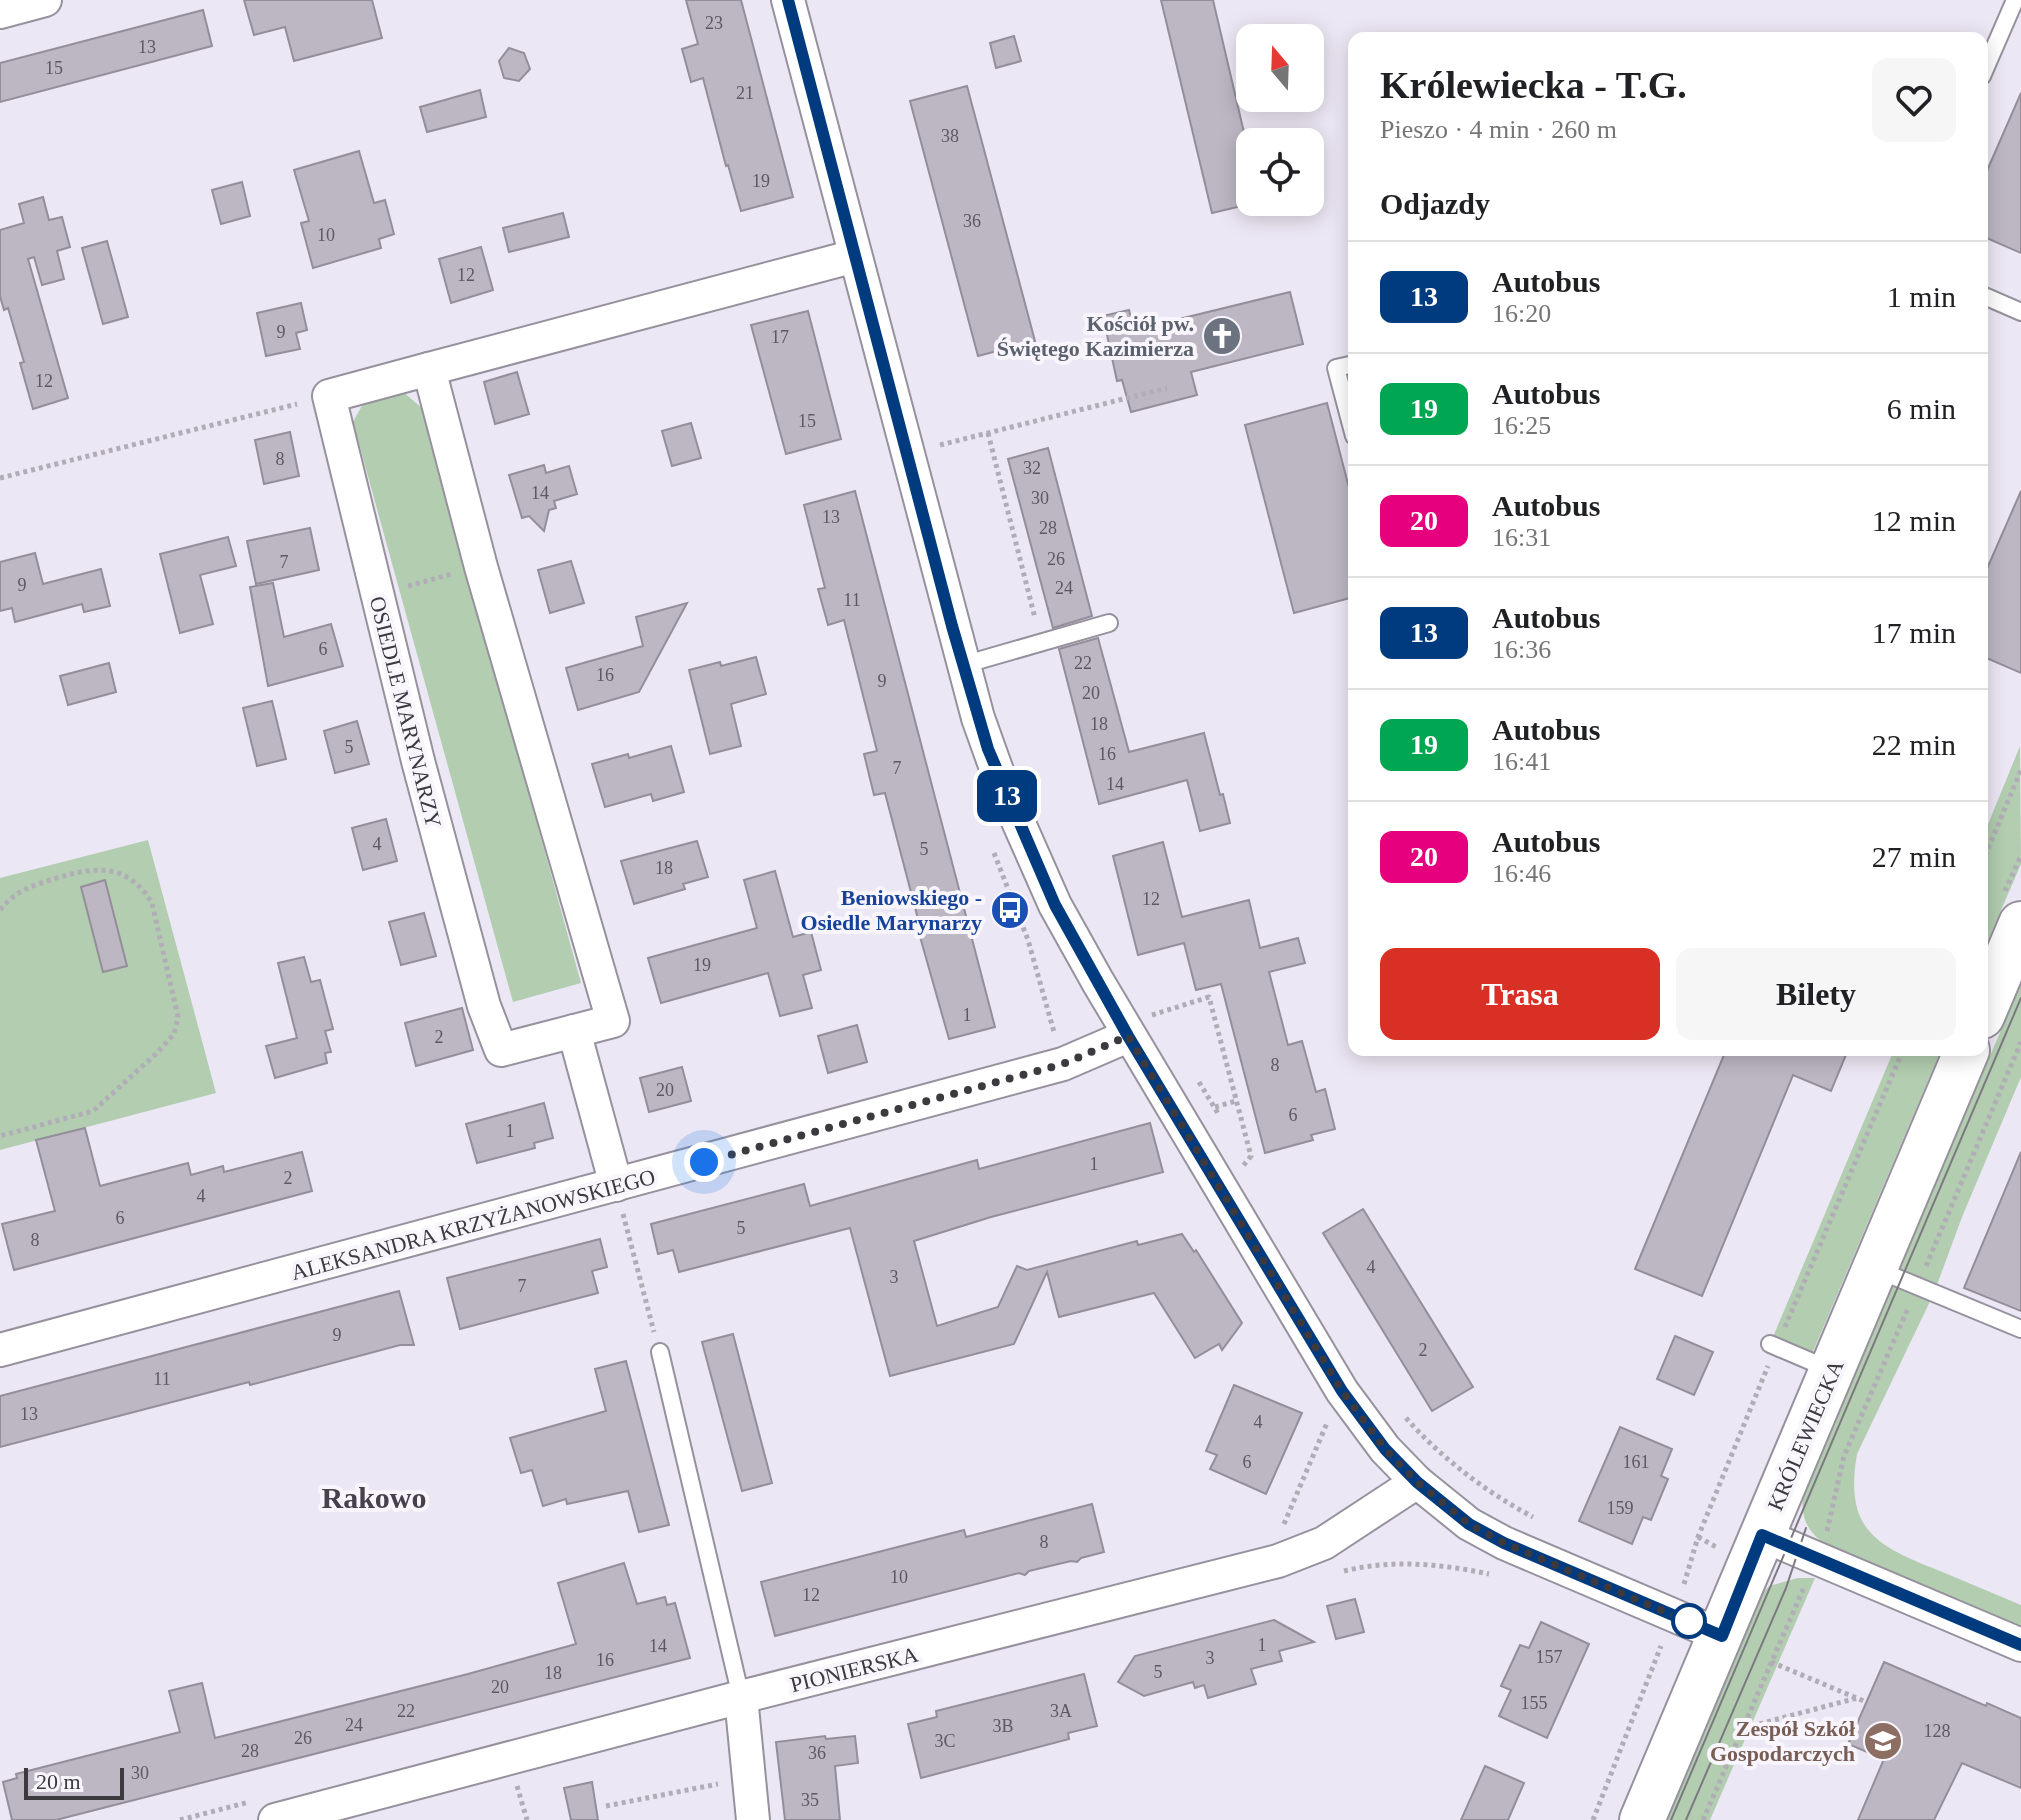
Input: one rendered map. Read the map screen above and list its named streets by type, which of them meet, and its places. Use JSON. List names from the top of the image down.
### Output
{
  "streets": {
    "main road": ["KRÓLEWIECKA"],
    "street": ["OSIEDLE MARYNARZY", "ALEKSANDRA KRZYŻANOWSKIEGO", "PIONIERSKA"]
  },
  "districts": ["Rakowo"],
  "places": {
    "church": ["Kościół pw. Świętego Kazimierza"],
    "bus stop": ["Beniowskiego - Osiedle Marynarzy"],
    "school or university": ["Zespół Szkół Gospodarczych"]
  },
  "lines": ["bus line 13"],
  "house_numbers": [
    "23",
    "13",
    "15",
    "21",
    "38",
    "19",
    "36",
    "10",
    "12",
    "9",
    "17",
    "12",
    "15",
    "8",
    "32",
    "14",
    "30",
    "13",
    "28",
    "26",
    "7",
    "9",
    "24",
    "11",
    "6",
    "22",
    "16",
    "9",
    "20",
    "18",
    "5",
    "16",
    "7",
    "14",
    "4",
    "5",
    "18",
    "12",
    "19",
    "1",
    "2",
    "8",
    "20",
    "6",
    "1",
    "1",
    "2",
    "4",
    "6",
    "5",
    "8",
    "4",
    "3",
    "7",
    "9",
    "2",
    "11",
    "13",
    "4",
    "6",
    "161",
    "159",
    "8",
    "10",
    "12",
    "1",
    "14",
    "157",
    "3",
    "16",
    "5",
    "18",
    "20",
    "155",
    "22",
    "3A",
    "24",
    "3B",
    "128",
    "26",
    "3C",
    "28",
    "36",
    "30",
    "35"
  ],
  "scale_bar": "20 m",
  "north": "top",
  "page": {
    "on_map": "13",
    "heading": [
      ["Królewiecka - T.G.", "Pieszo · 4 min · 260 m"],
      "Odjazdy"
    ],
    "list": [
      {
        "mark": "13",
        "name": "Autobus",
        "note": "16:20",
        "value": "1 min"
      },
      {
        "mark": "19",
        "name": "Autobus",
        "note": "16:25",
        "value": "6 min"
      },
      {
        "mark": "20",
        "name": "Autobus",
        "note": "16:31",
        "value": "12 min"
      },
      {
        "mark": "13",
        "name": "Autobus",
        "note": "16:36",
        "value": "17 min"
      },
      {
        "mark": "19",
        "name": "Autobus",
        "note": "16:41",
        "value": "22 min"
      },
      {
        "mark": "20",
        "name": "Autobus",
        "note": "16:46",
        "value": "27 min"
      }
    ],
    "buttons": ["Trasa", "Bilety"],
    "scale": "20 m"
  }
}
